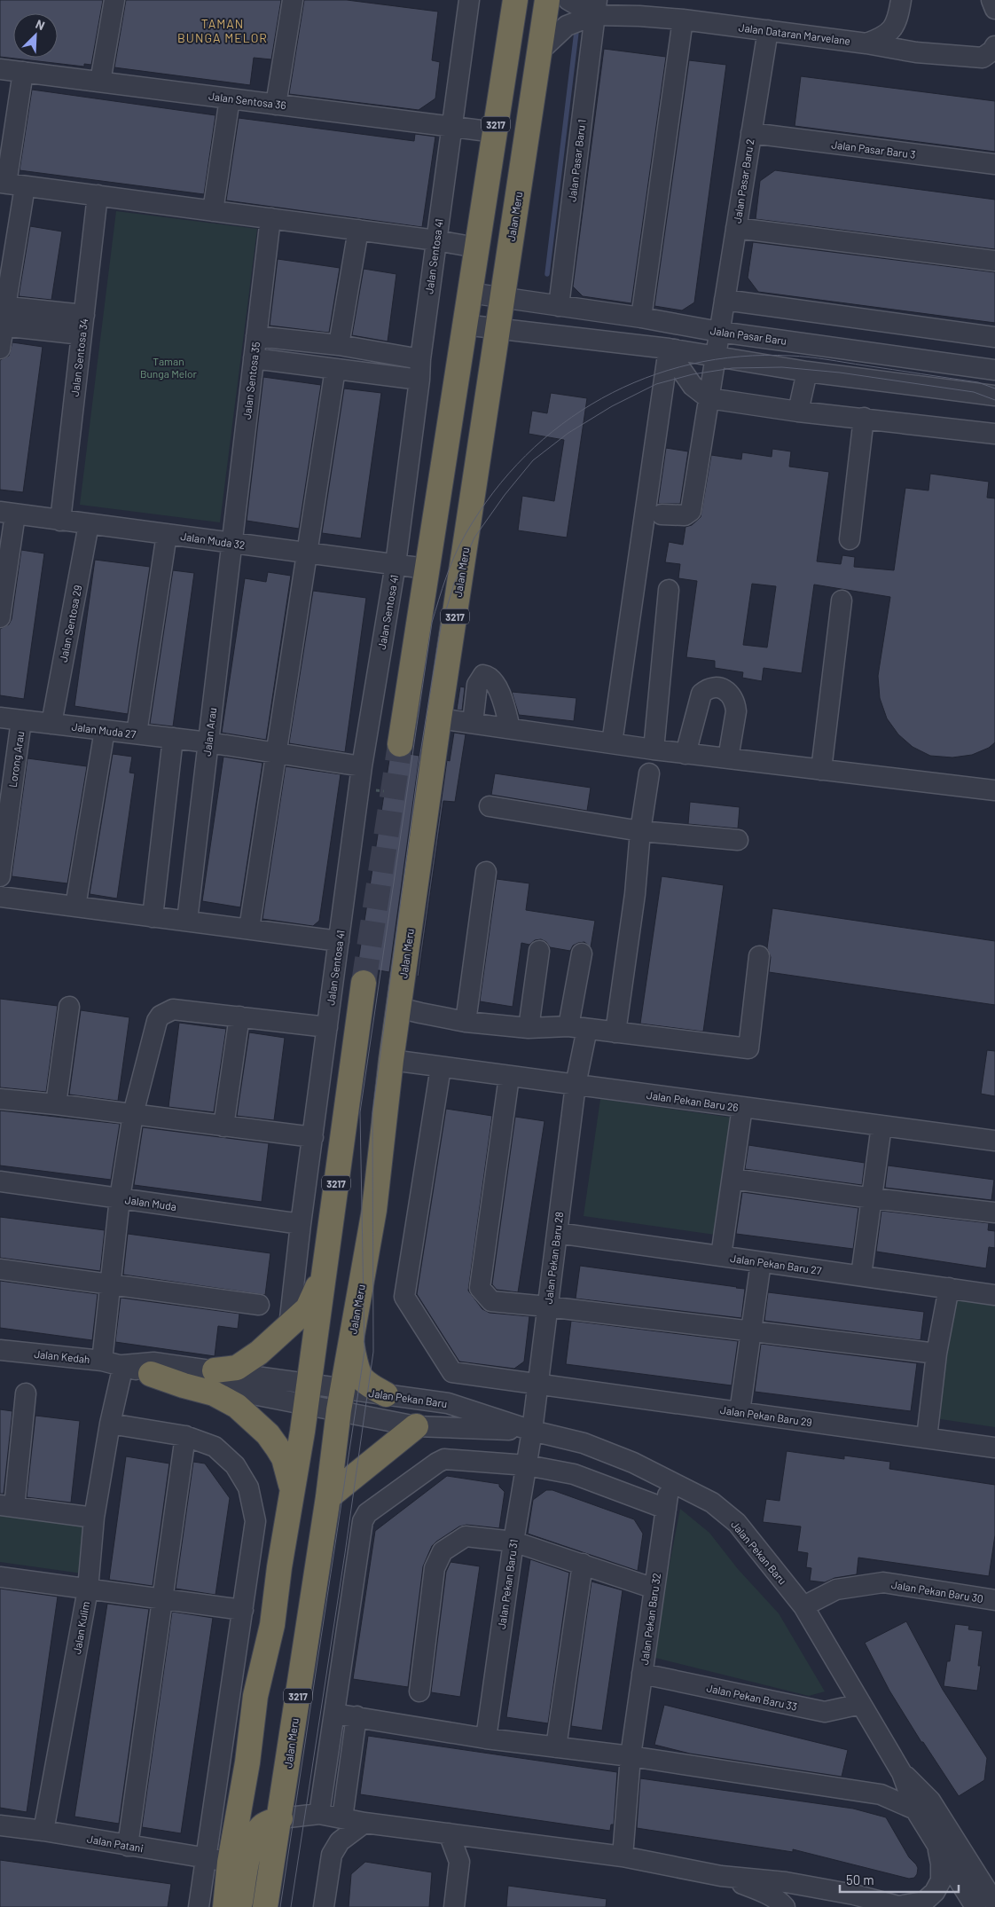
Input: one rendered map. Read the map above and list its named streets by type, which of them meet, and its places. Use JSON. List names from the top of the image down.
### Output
{
  "streets": {
    "highway": ["3217", "Jalan Meru"],
    "street": [
      "Jalan Dataran Marvelane",
      "Jalan Sentosa 36",
      "Jalan Pasar Baru 3",
      "Jalan Pasar Baru 1",
      "Jalan Pasar Baru 2",
      "Jalan Sentosa 41",
      "Jalan Pasar Baru",
      "Jalan Sentosa 34",
      "Jalan Sentosa 35",
      "Jalan Muda 32",
      "Jalan Sentosa 29",
      "Jalan Muda 27",
      "Jalan Arau",
      "Lorong Arau",
      "Jalan Pekan Baru 26",
      "Jalan Muda",
      "Jalan Pekan Baru 28",
      "Jalan Pekan Baru 27",
      "Jalan Kedah",
      "Jalan Pekan Baru",
      "Jalan Pekan Baru 29",
      "Jalan Pekan Baru 31",
      "Jalan Pekan Baru 30",
      "Jalan Pekan Baru 32",
      "Jalan Kulim",
      "Jalan Pekan Baru 33",
      "Jalan Patani"
    ]
  },
  "crossings": [
    ["Jalan Dataran Marvelane", "Jalan Pasar Baru 1"],
    ["Jalan Dataran Marvelane", "Jalan Pasar Baru 2"],
    ["Jalan Sentosa 36", "3217"],
    ["Jalan Sentosa 36", "Jalan Sentosa 41"],
    ["3217", "Jalan Pasar Baru"],
    ["3217", "Jalan Muda 32"],
    ["3217", "Jalan Pekan Baru"],
    ["3217", "Jalan Patani"],
    ["Jalan Pasar Baru 3", "Jalan Pasar Baru 2"],
    ["Jalan Pasar Baru 1", "Jalan Pasar Baru"],
    ["Jalan Pasar Baru 2", "Jalan Pasar Baru"],
    ["Jalan Meru", "Jalan Pasar Baru"],
    ["Jalan Meru", "Jalan Pekan Baru 26"],
    ["Jalan Meru", "Jalan Pekan Baru"],
    ["Jalan Sentosa 41", "Jalan Muda 32"],
    ["Jalan Sentosa 41", "Jalan Muda 27"],
    ["Jalan Sentosa 41", "Jalan Muda"],
    ["Jalan Sentosa 34", "Jalan Muda 32"],
    ["Jalan Sentosa 35", "Jalan Muda 32"],
    ["Jalan Sentosa 35", "Jalan Arau"],
    ["Jalan Muda 32", "Jalan Sentosa 29"],
    ["Jalan Muda 32", "Jalan Arau"],
    ["Jalan Sentosa 29", "Jalan Muda 27"],
    ["Jalan Muda 27", "Jalan Arau"],
    ["Jalan Muda 27", "Lorong Arau"],
    ["Jalan Pekan Baru 26", "Jalan Pekan Baru 28"],
    ["Jalan Pekan Baru 26", "Jalan Pekan Baru 29"],
    ["Jalan Pekan Baru 28", "Jalan Pekan Baru 27"],
    ["Jalan Pekan Baru 28", "Jalan Pekan Baru"],
    ["Jalan Pekan Baru 28", "Jalan Pekan Baru 29"],
    ["Jalan Pekan Baru 28", "Jalan Pekan Baru 31"],
    ["Jalan Kedah", "Jalan Kulim"],
    ["Jalan Pekan Baru", "Jalan Pekan Baru 31"],
    ["Jalan Pekan Baru", "Jalan Pekan Baru 30"],
    ["Jalan Pekan Baru", "Jalan Pekan Baru 32"],
    ["Jalan Pekan Baru", "Jalan Pekan Baru 33"],
    ["Jalan Pekan Baru 32", "Jalan Pekan Baru 33"],
    ["Jalan Kulim", "Jalan Patani"]
  ],
  "districts": ["TAMAN BUNGA MELOR"],
  "parks": ["Taman Bunga Melor"],
  "scale_bar": "50 m",
  "north": "top right"
}
